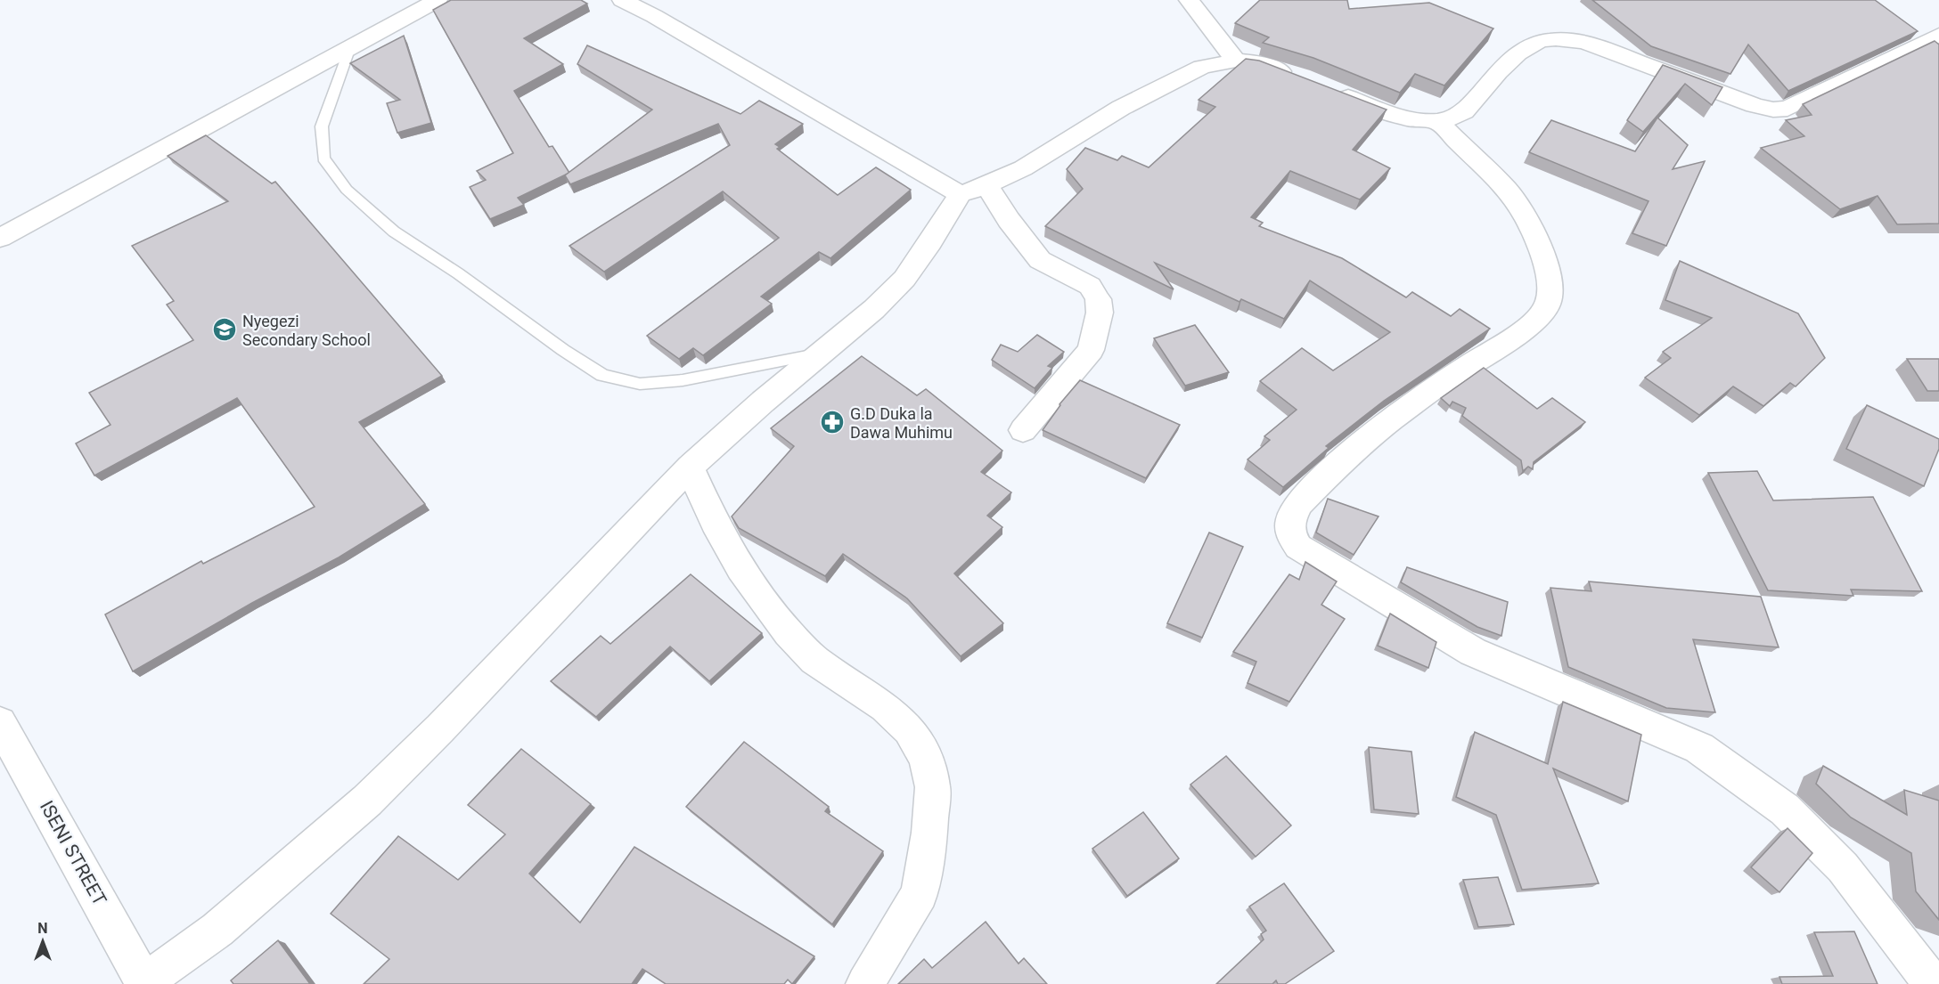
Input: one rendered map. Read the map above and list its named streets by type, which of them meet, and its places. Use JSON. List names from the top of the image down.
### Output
{
  "streets": {
    "street": ["ISENI STREET"]
  },
  "places": {
    "school or university": ["Nyegezi Secondary School"],
    "pharmacy": ["G.D Duka la Dawa Muhimu"]
  },
  "north": "top"
}
